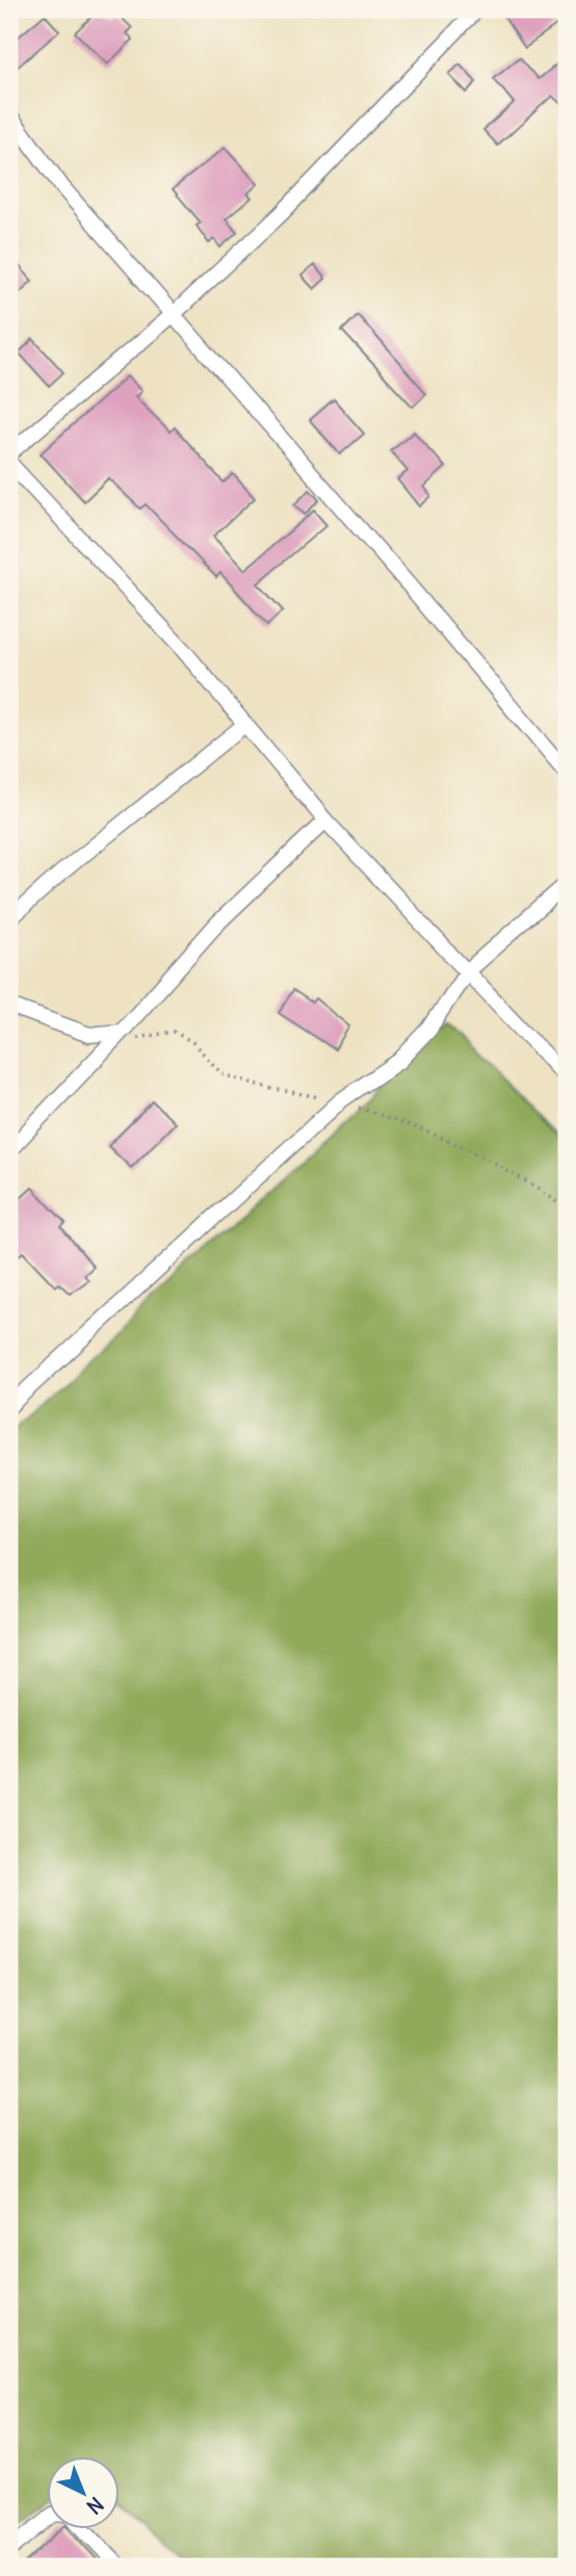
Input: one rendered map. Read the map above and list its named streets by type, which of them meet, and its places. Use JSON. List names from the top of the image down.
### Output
{
  "north": "bottom right"
}
